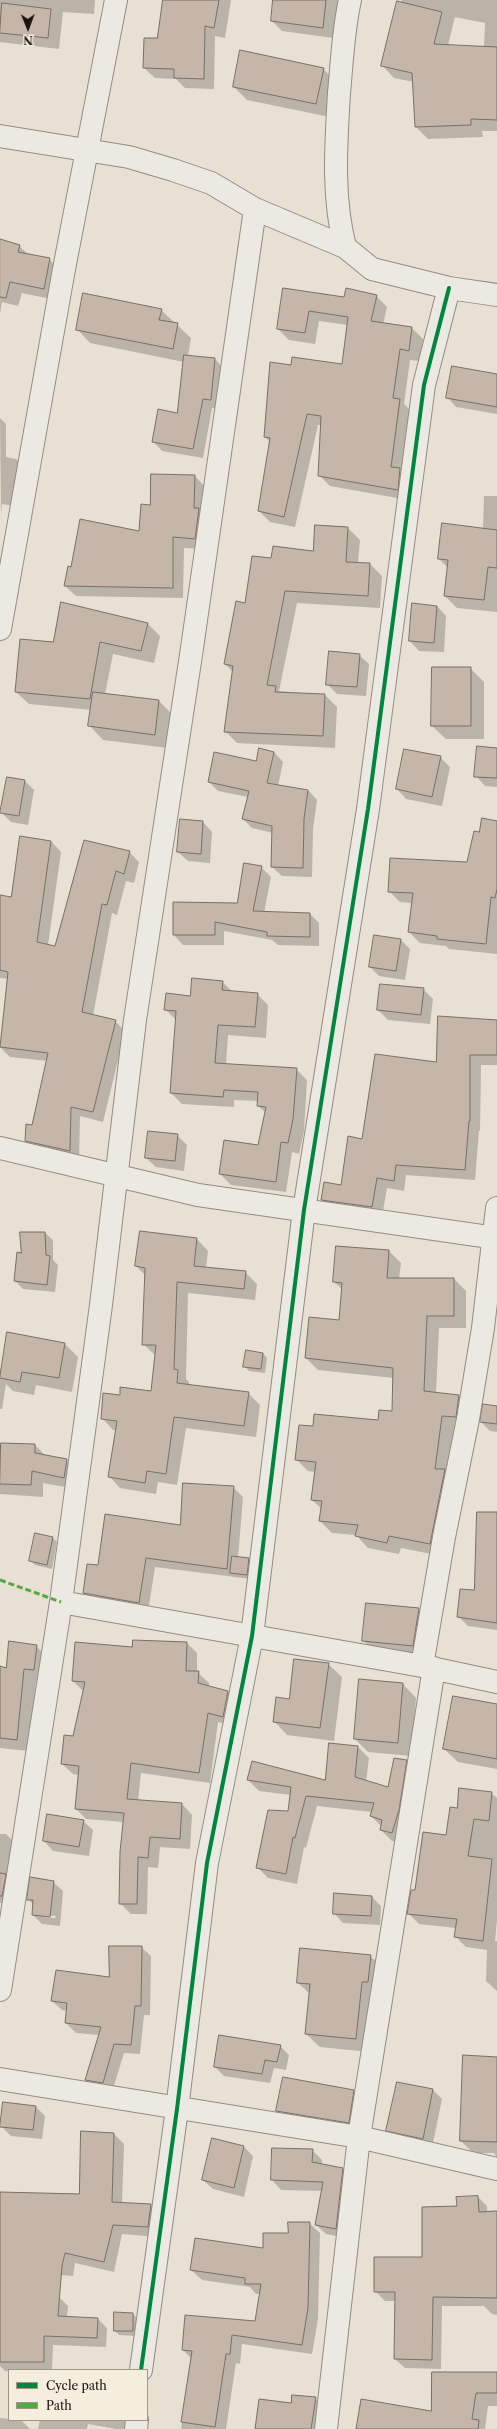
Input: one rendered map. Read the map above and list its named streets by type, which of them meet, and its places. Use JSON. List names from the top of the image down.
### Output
{
  "legend": ["Cycle path", "Path"],
  "north": "bottom"
}
